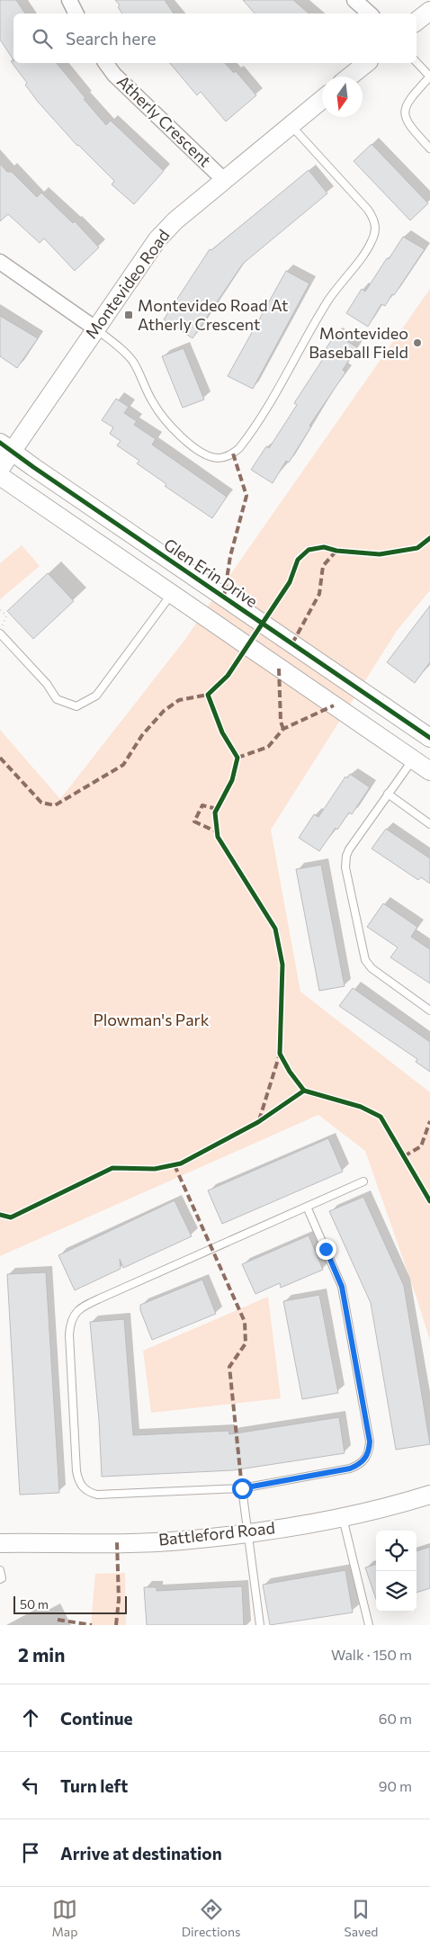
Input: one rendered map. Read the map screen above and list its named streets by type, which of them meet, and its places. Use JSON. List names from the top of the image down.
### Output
{
  "streets": {
    "street": [
      "Atherly Crescent",
      "Montevideo Road",
      "Glen Erin Drive",
      "Battleford Road"
    ]
  },
  "crossings": [
    ["Atherly Crescent", "Montevideo Road"],
    ["Montevideo Road", "Glen Erin Drive"]
  ],
  "parks": ["Plowman's Park"],
  "places": {
    "transit": ["Montevideo Road At Atherly Crescent"],
    "other": ["Montevideo Baseball Field"]
  },
  "scale_bar": "50 m",
  "north": "bottom",
  "page": {
    "search": "Search here",
    "scale": "50 m",
    "heading": ["2 min", "Walk · 150 m"],
    "list": [
      ["Continue", "60 m"],
      ["Turn left", "90 m"],
      "Arrive at destination"
    ],
    "nav": ["Map", "Directions", "Saved"]
  }
}
